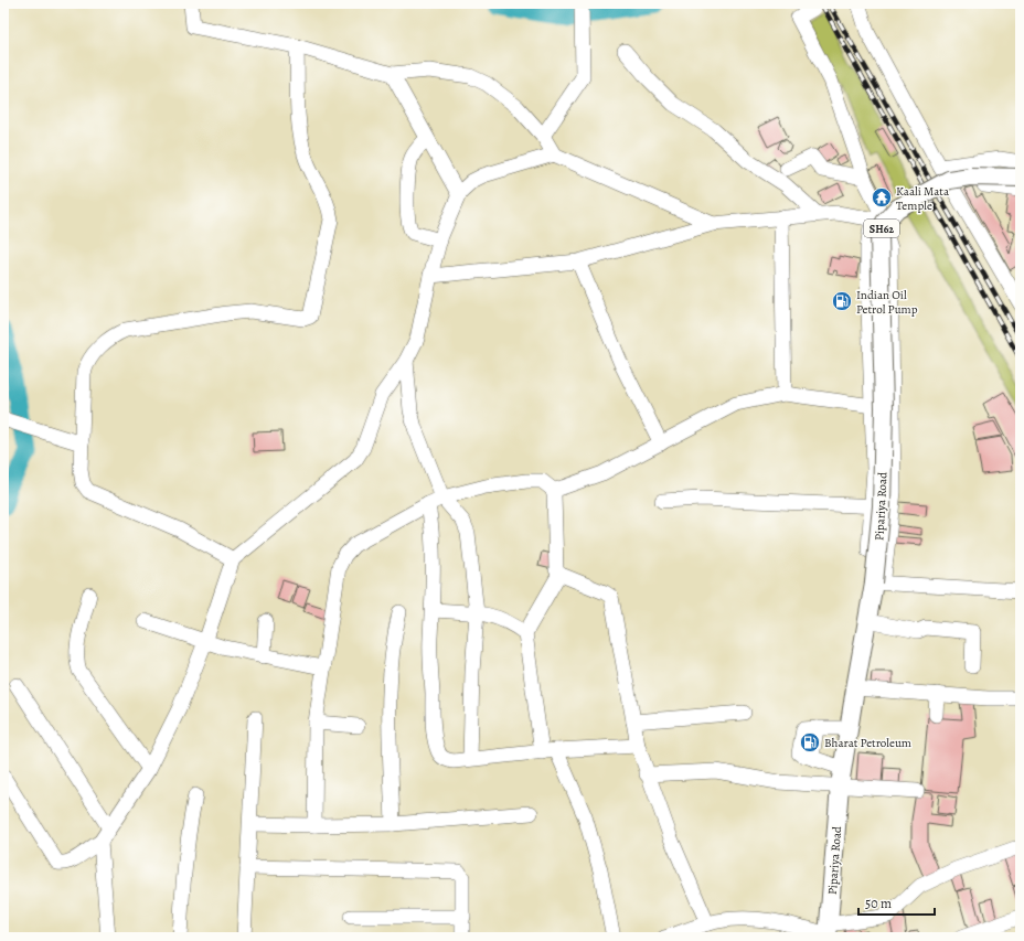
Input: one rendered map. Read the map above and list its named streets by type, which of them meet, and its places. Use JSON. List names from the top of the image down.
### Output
{
  "streets": {
    "main road": ["SH62", "Pipariya Road"]
  },
  "places": {
    "temple": ["Kaali Mata Temple"],
    "fuel station": ["Indian Oil Petrol Pump", "Bharat Petroleum"]
  },
  "scale_bar": "50 m"
}
